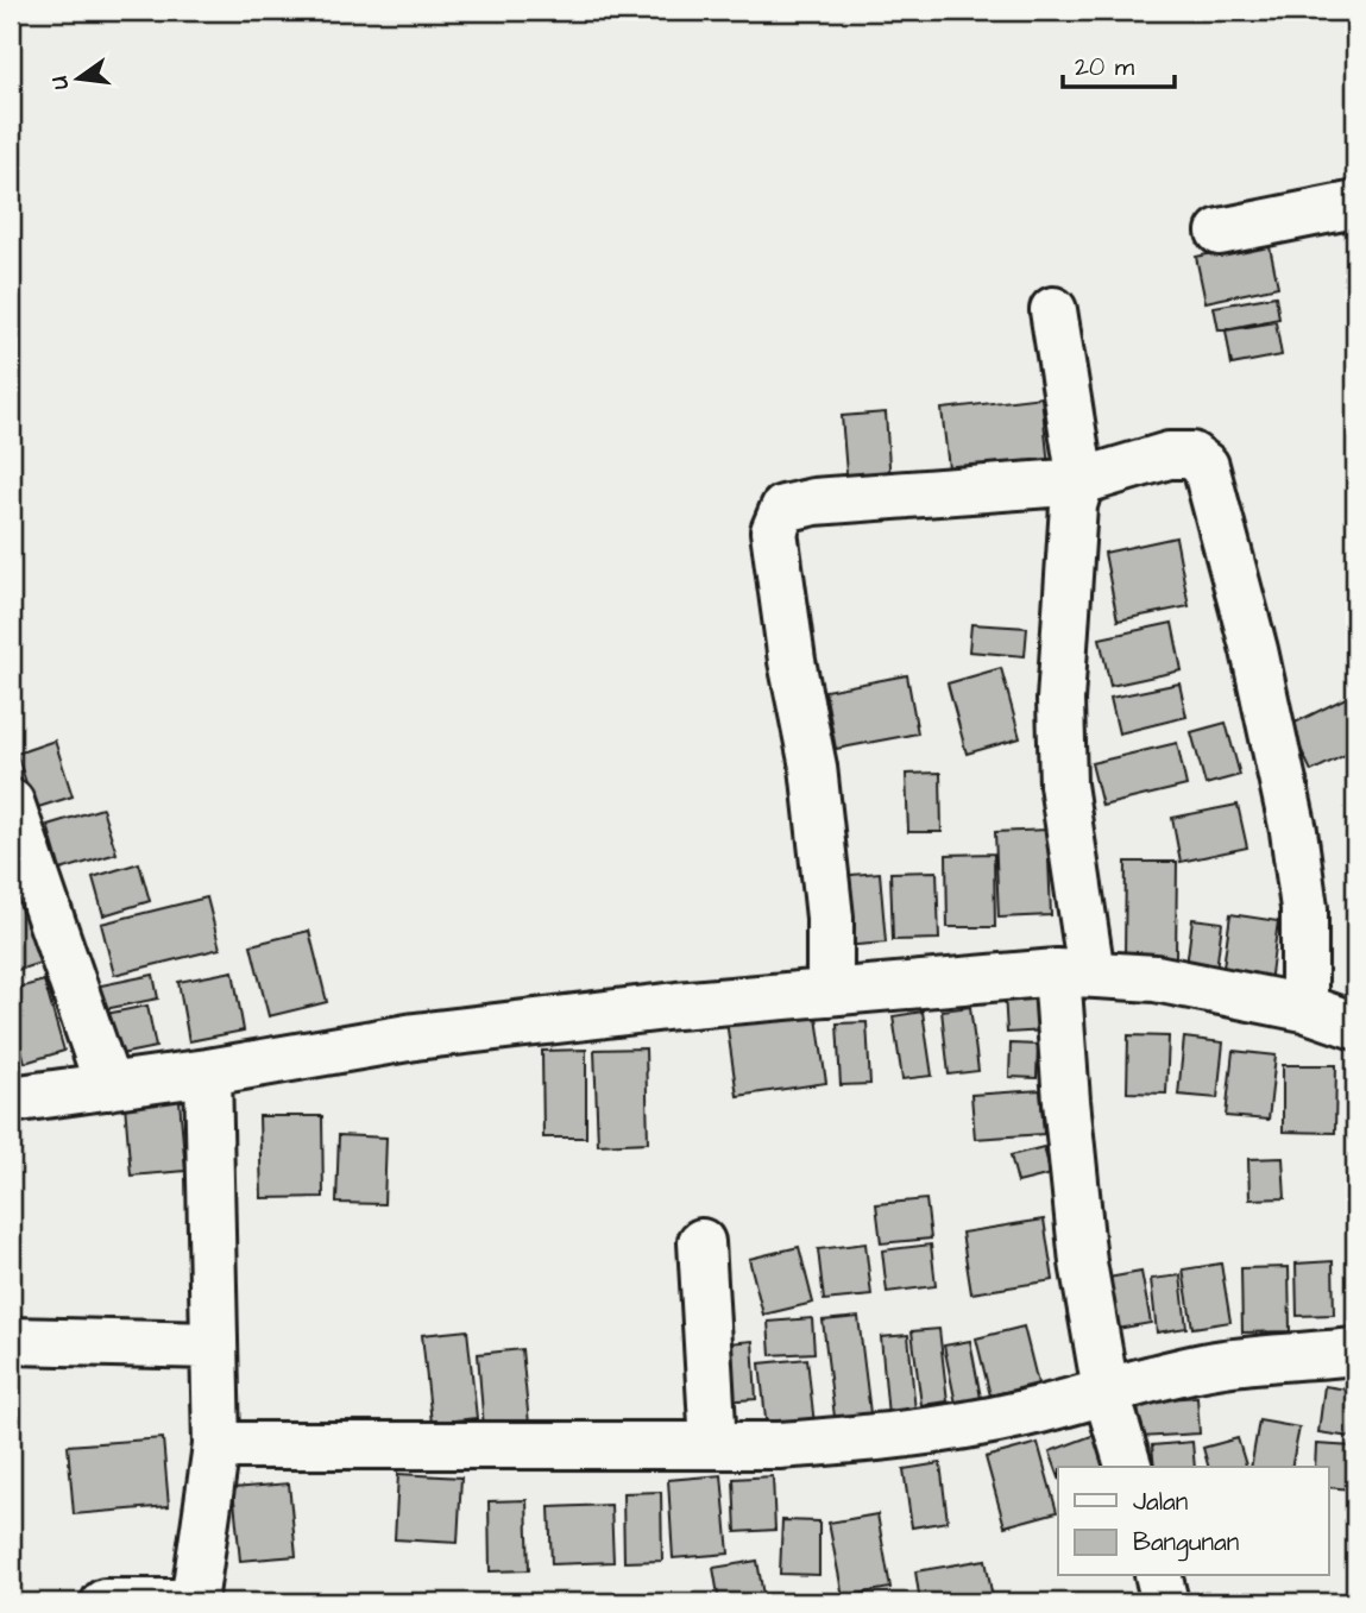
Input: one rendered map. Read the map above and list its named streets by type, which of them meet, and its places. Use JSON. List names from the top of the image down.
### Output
{
  "legend": ["Jalan", "Bangunan"],
  "scale_bar": "20 m",
  "north": "left"
}
